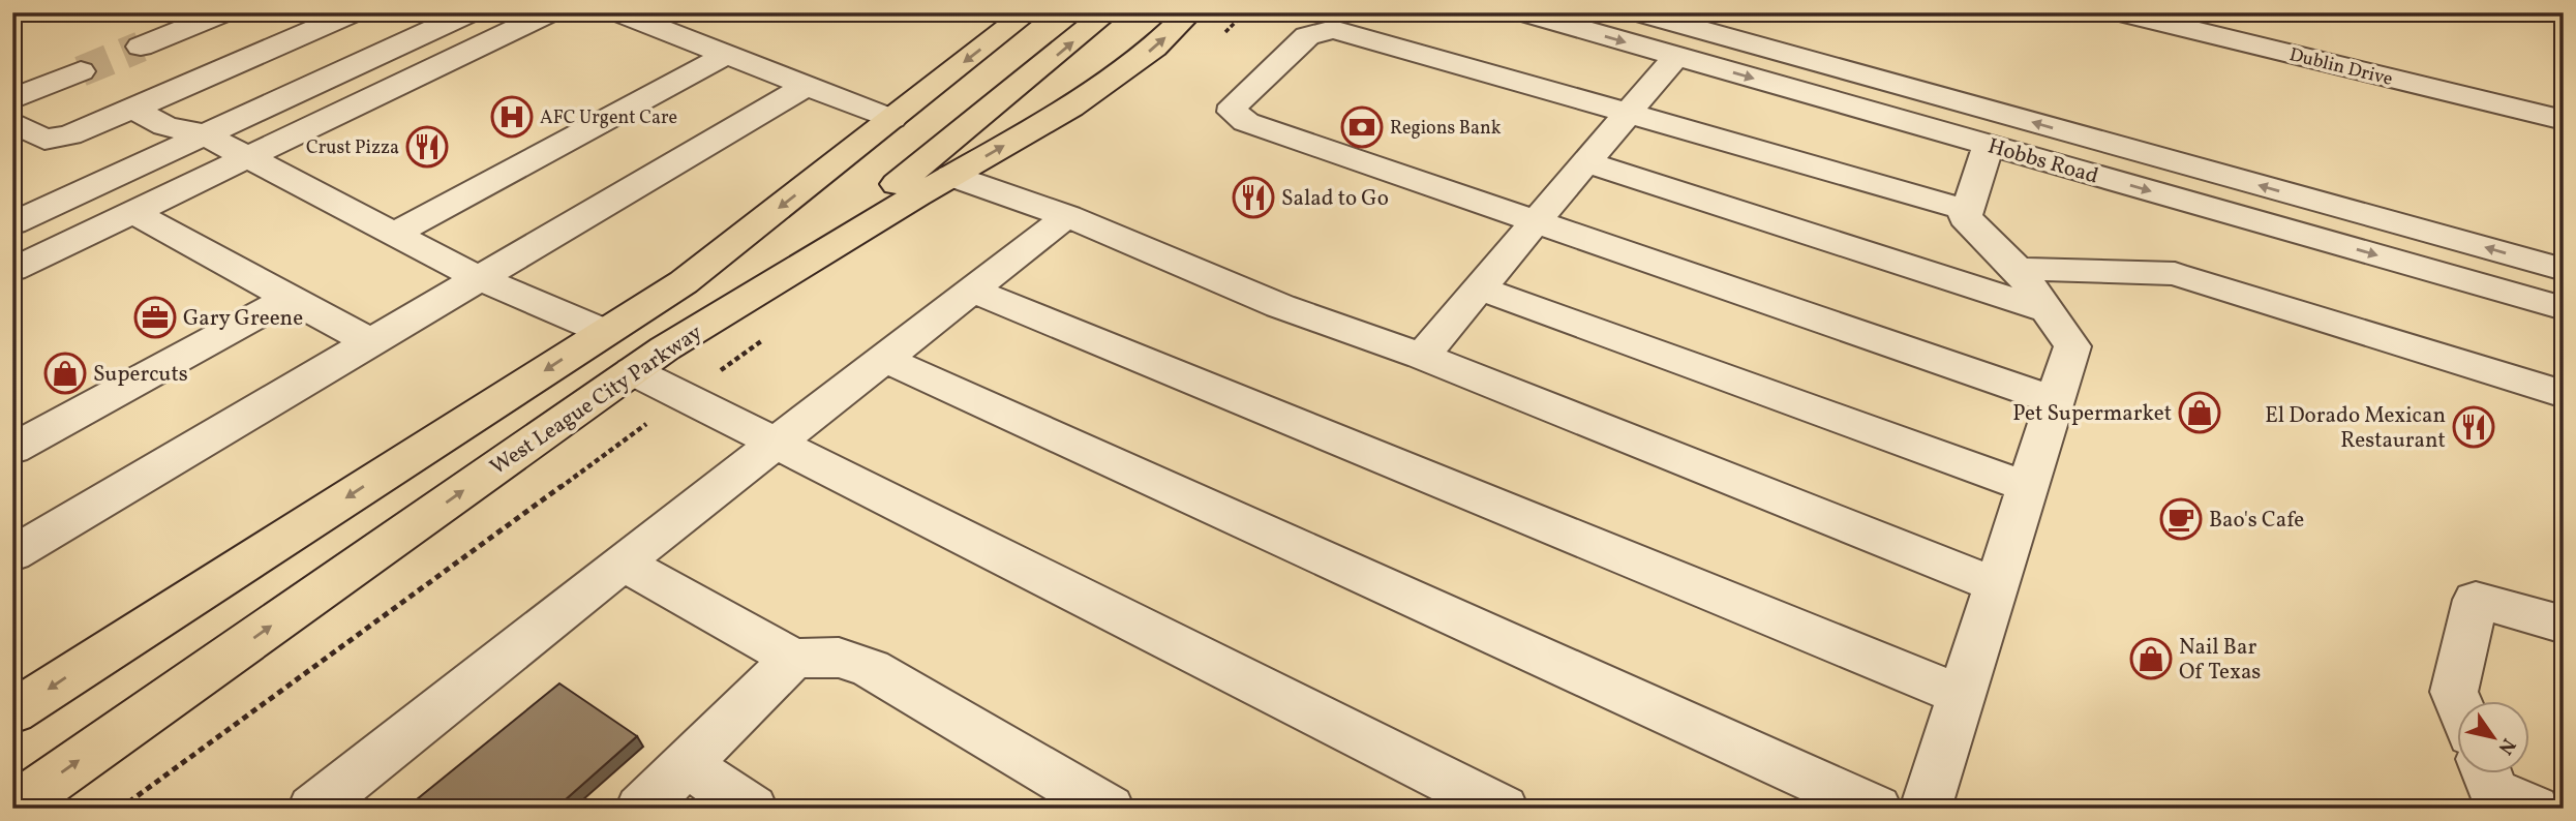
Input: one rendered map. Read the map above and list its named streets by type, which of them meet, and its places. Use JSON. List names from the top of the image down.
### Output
{
  "streets": {
    "main road": ["West League City Parkway"],
    "street": ["Dublin Drive", "Hobbs Road"]
  },
  "places": {
    "hospital": ["AFC Urgent Care"],
    "bank": ["Regions Bank"],
    "restaurant": ["Crust Pizza", "Salad to Go", "El Dorado Mexican Restaurant"],
    "office": ["Gary Greene"],
    "shop": ["Supercuts", "Pet Supermarket", "Nail Bar Of Texas"],
    "cafe": ["Bao's Cafe"]
  },
  "north": "bottom right"
}
